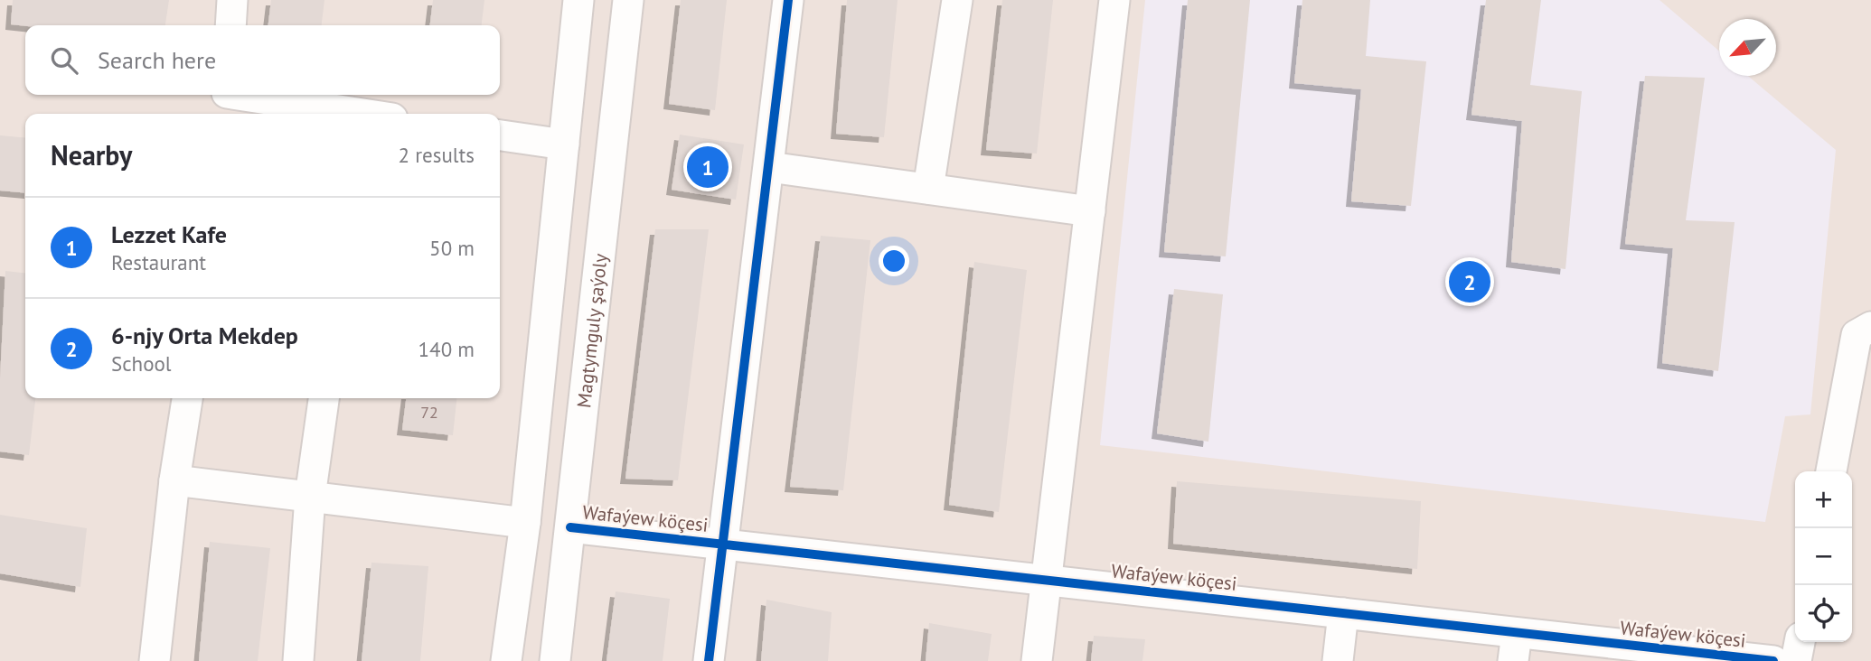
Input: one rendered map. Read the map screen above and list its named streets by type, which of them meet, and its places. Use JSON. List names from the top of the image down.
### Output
{
  "streets": {
    "street": ["Magtymguly şaýoly", "Wafaýew köçesi"]
  },
  "crossings": [
    ["Magtymguly şaýoly", "Wafaýew köçesi"]
  ],
  "house_numbers": ["72"],
  "north": "bottom left",
  "page": {
    "search": "Search here",
    "heading": ["Nearby", "2 results"],
    "pins": ["1", "2"],
    "list": [
      {
        "mark": "1",
        "name": "Lezzet Kafe",
        "note": "Restaurant",
        "value": "50 m"
      },
      {
        "mark": "2",
        "name": "6-njy Orta Mekdep",
        "note": "School",
        "value": "140 m"
      }
    ],
    "map_buttons": ["+", "−"]
  }
}
